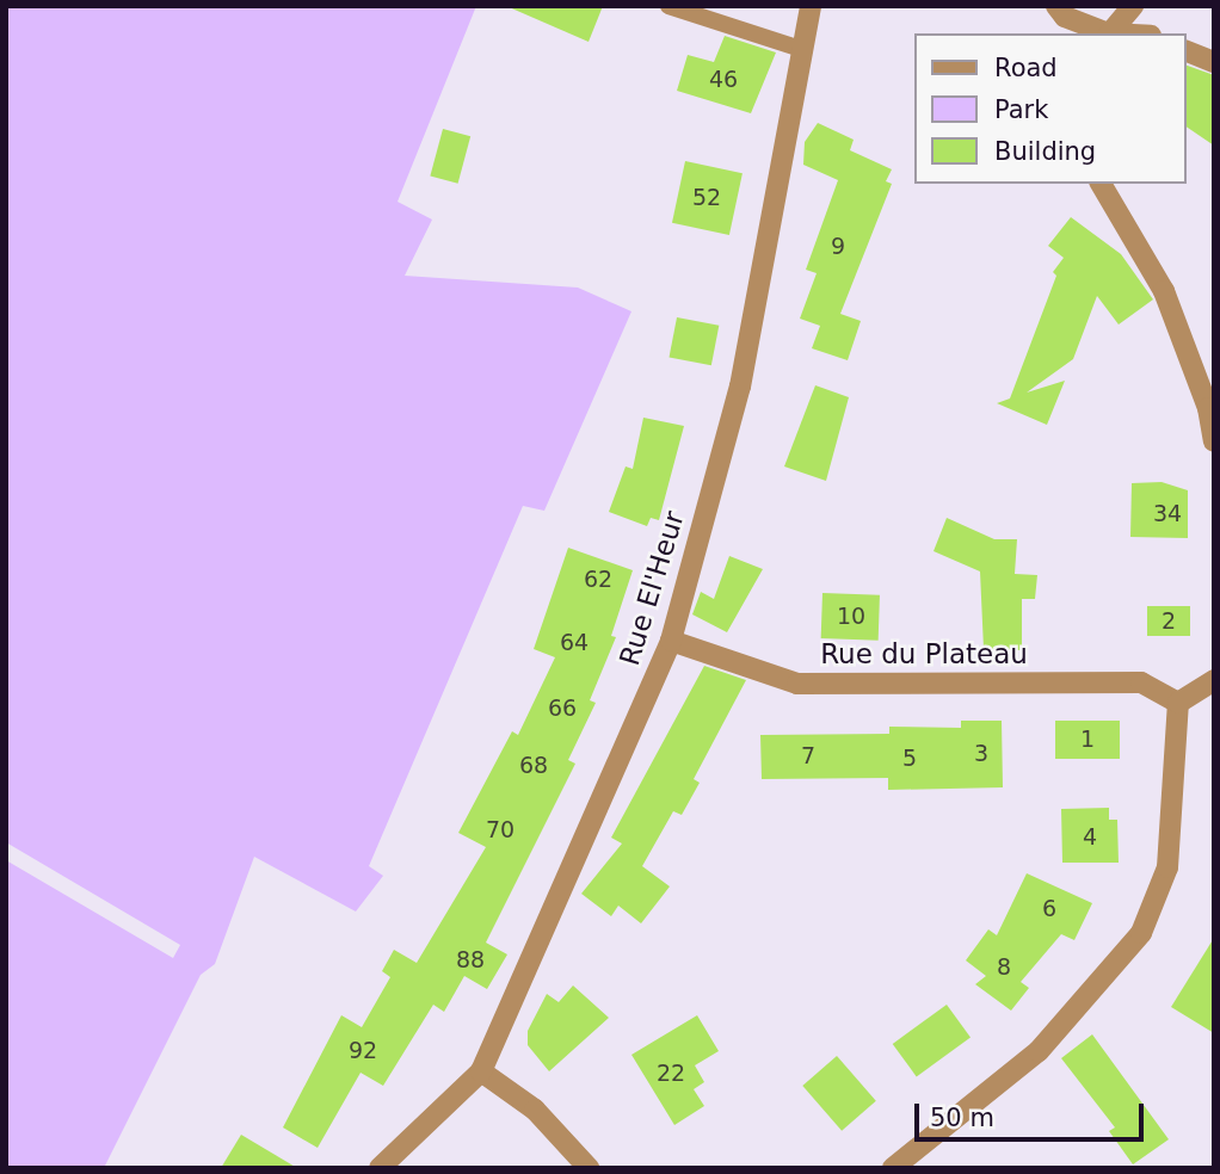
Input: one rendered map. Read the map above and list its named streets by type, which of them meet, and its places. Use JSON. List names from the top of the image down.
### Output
{
  "streets": {
    "street": ["Rue El'Heur", "Rue du Plateau"]
  },
  "crossings": [
    ["Rue El'Heur", "Rue du Plateau"]
  ],
  "house_numbers": [
    "46",
    "52",
    "9",
    "34",
    "62",
    "10",
    "2",
    "64",
    "66",
    "1",
    "3",
    "7",
    "5",
    "68",
    "70",
    "4",
    "6",
    "88",
    "8",
    "92",
    "22"
  ],
  "legend": ["Road", "Park", "Building"],
  "scale_bar": "50 m"
}
